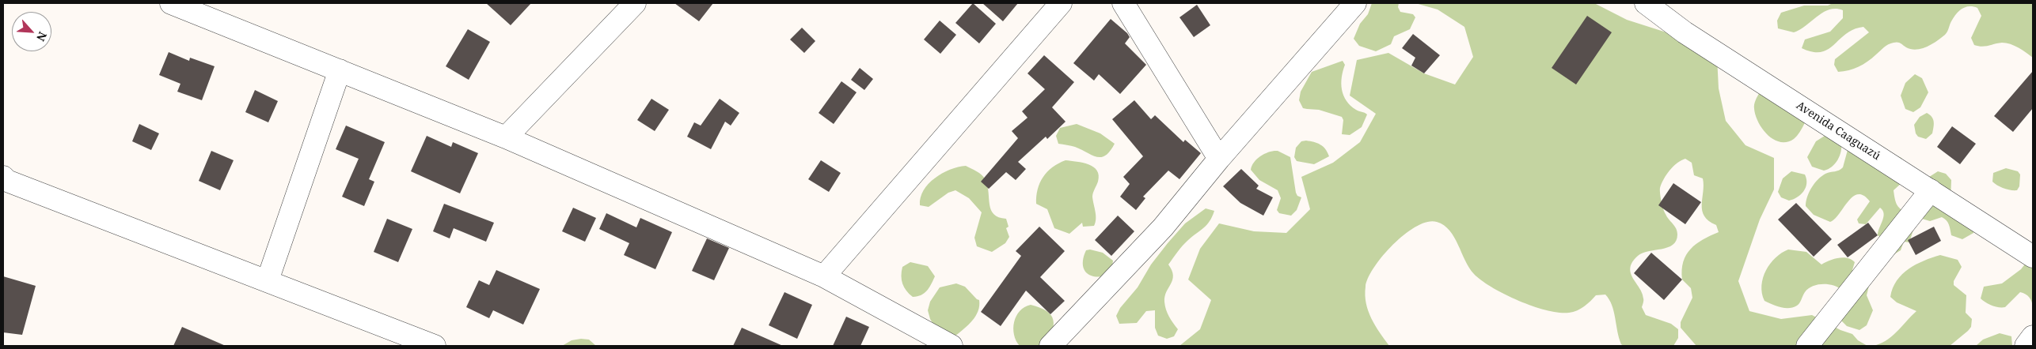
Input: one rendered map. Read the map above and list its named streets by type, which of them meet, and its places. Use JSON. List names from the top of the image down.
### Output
{
  "streets": {
    "street": ["Avenida Caaguazú"]
  },
  "north": "bottom right"
}
